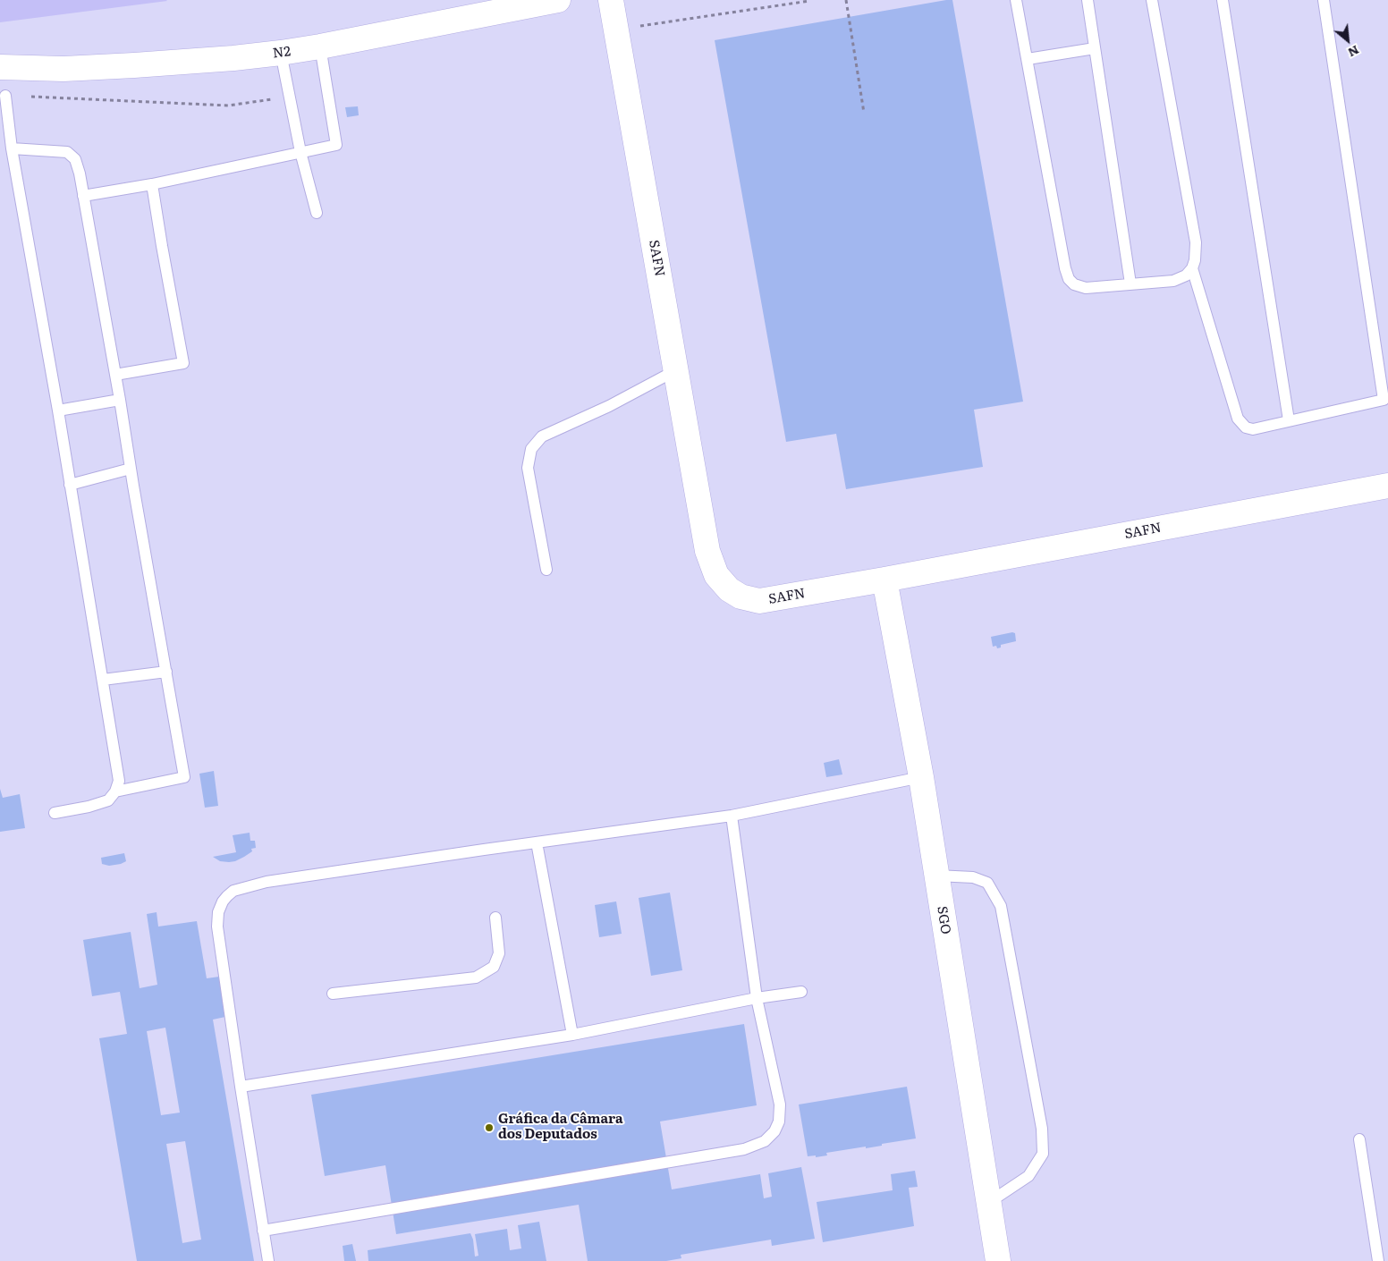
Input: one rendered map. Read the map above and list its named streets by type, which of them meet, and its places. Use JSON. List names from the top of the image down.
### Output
{
  "streets": {
    "street": ["N2", "SAFN", "SGO"]
  },
  "crossings": [
    ["SAFN", "SGO"]
  ],
  "places": ["Gráfica da Câmara dos Deputados"],
  "north": "bottom right"
}
